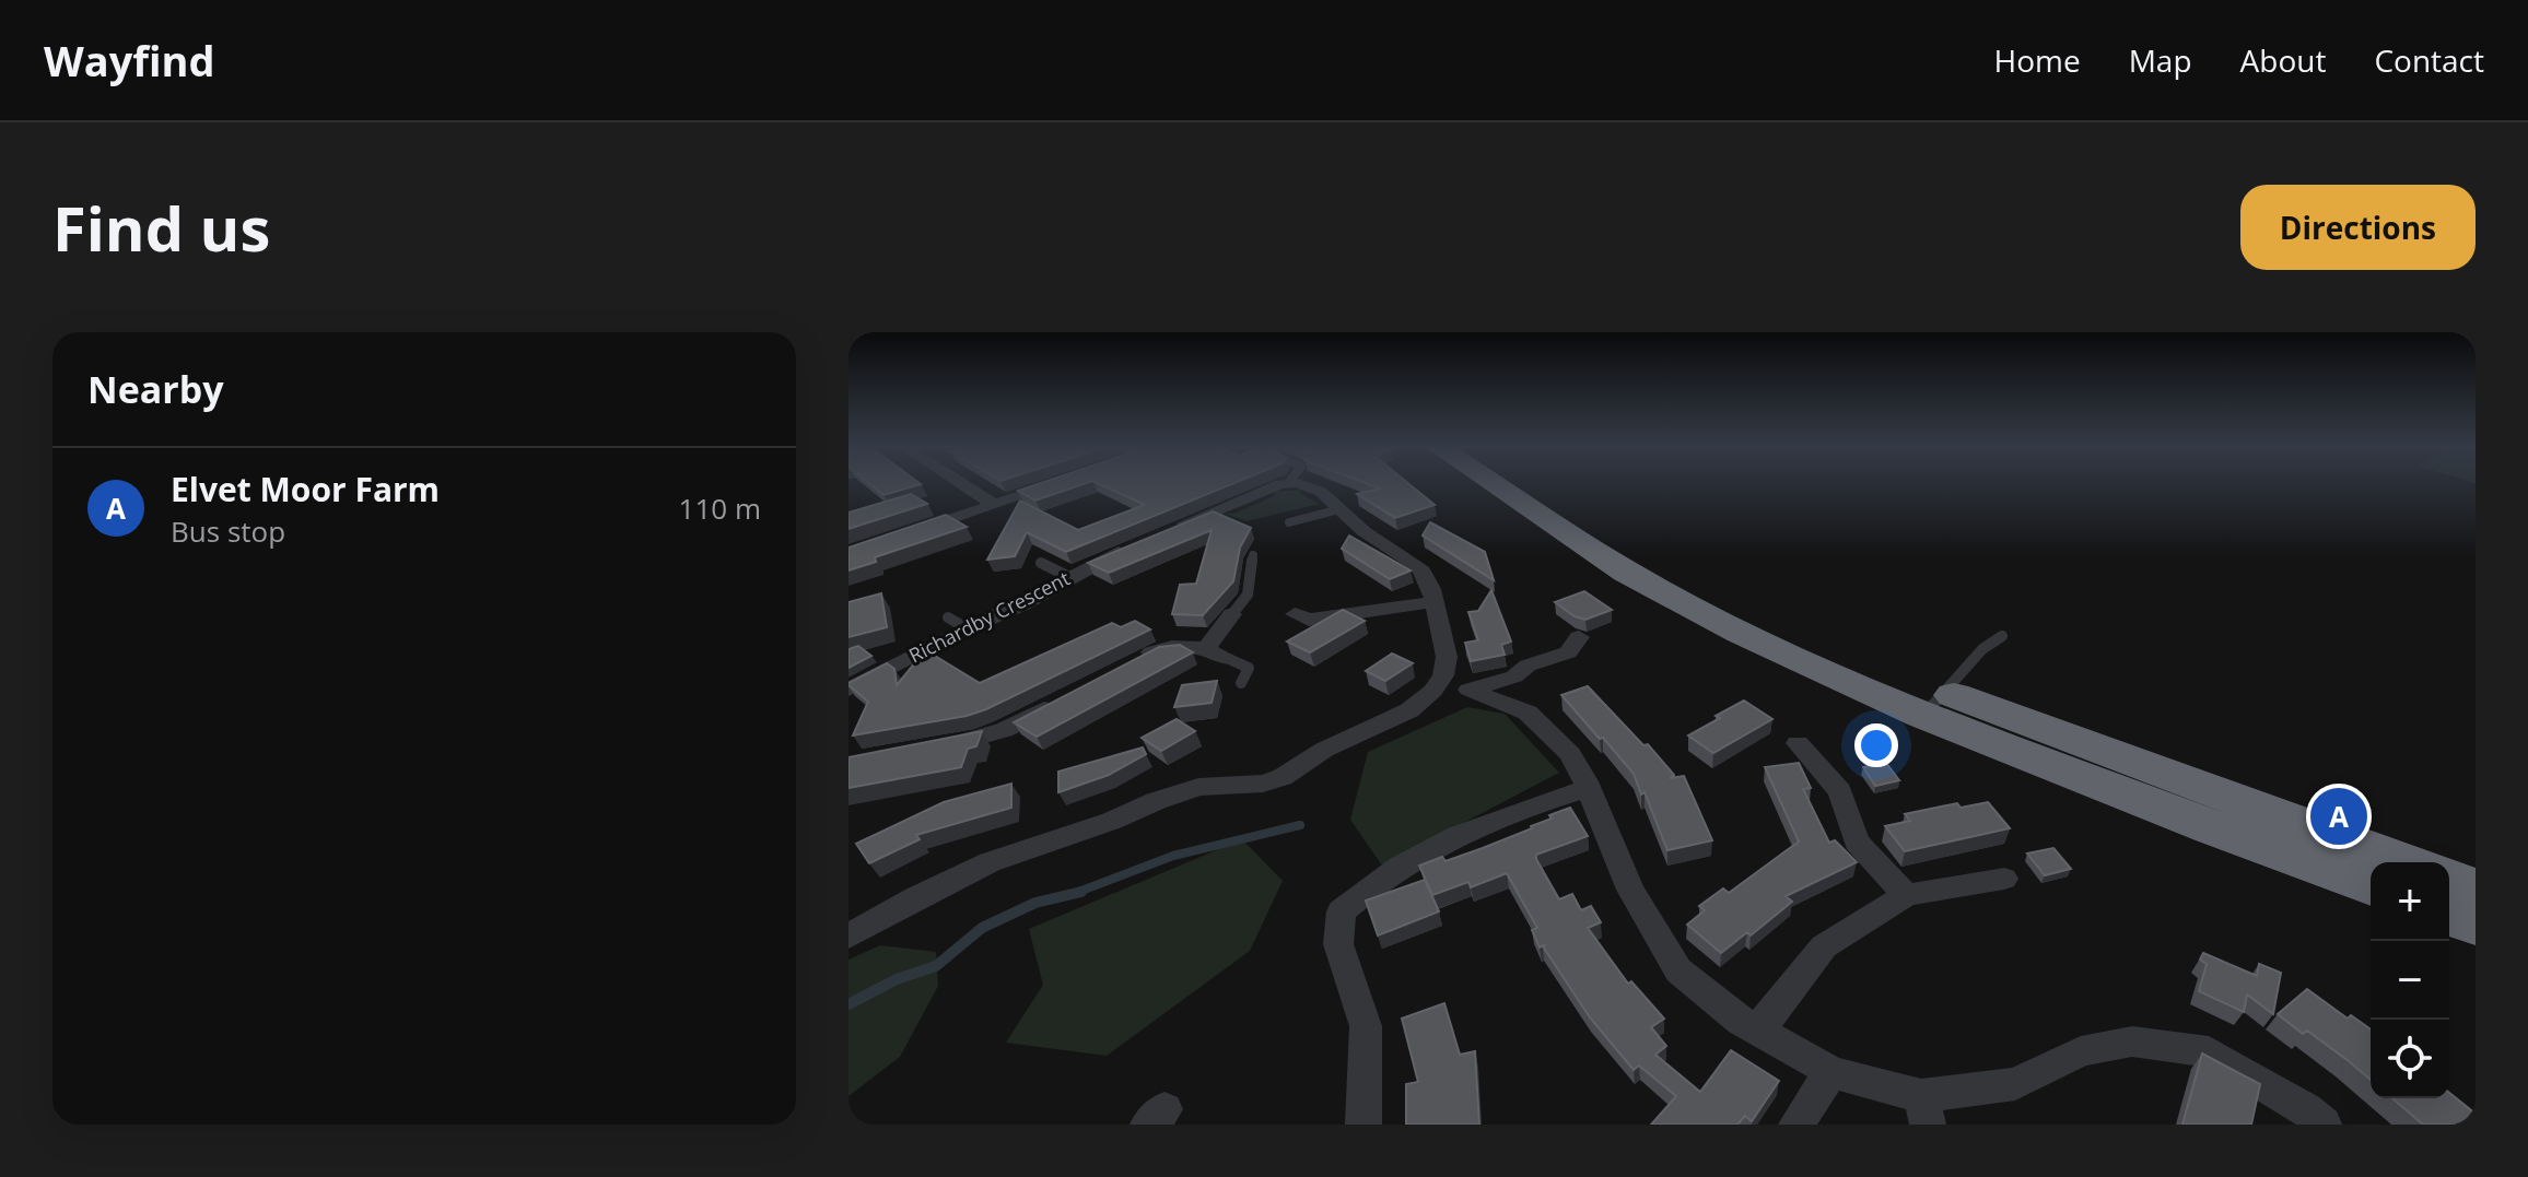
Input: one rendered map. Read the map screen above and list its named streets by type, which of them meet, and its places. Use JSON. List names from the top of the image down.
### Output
{
  "streets": {
    "street": ["Richardby Crescent"]
  },
  "page": {
    "header": "Wayfind",
    "nav": [
      "Home",
      "Map",
      "About",
      "Contact"
    ],
    "buttons": "Directions",
    "title": "Find us",
    "heading": "Nearby",
    "list": [
      {
        "mark": "A",
        "name": "Elvet Moor Farm",
        "note": "Bus stop",
        "value": "110 m"
      }
    ],
    "pins": "A",
    "map_buttons": ["+", "−"]
  }
}
